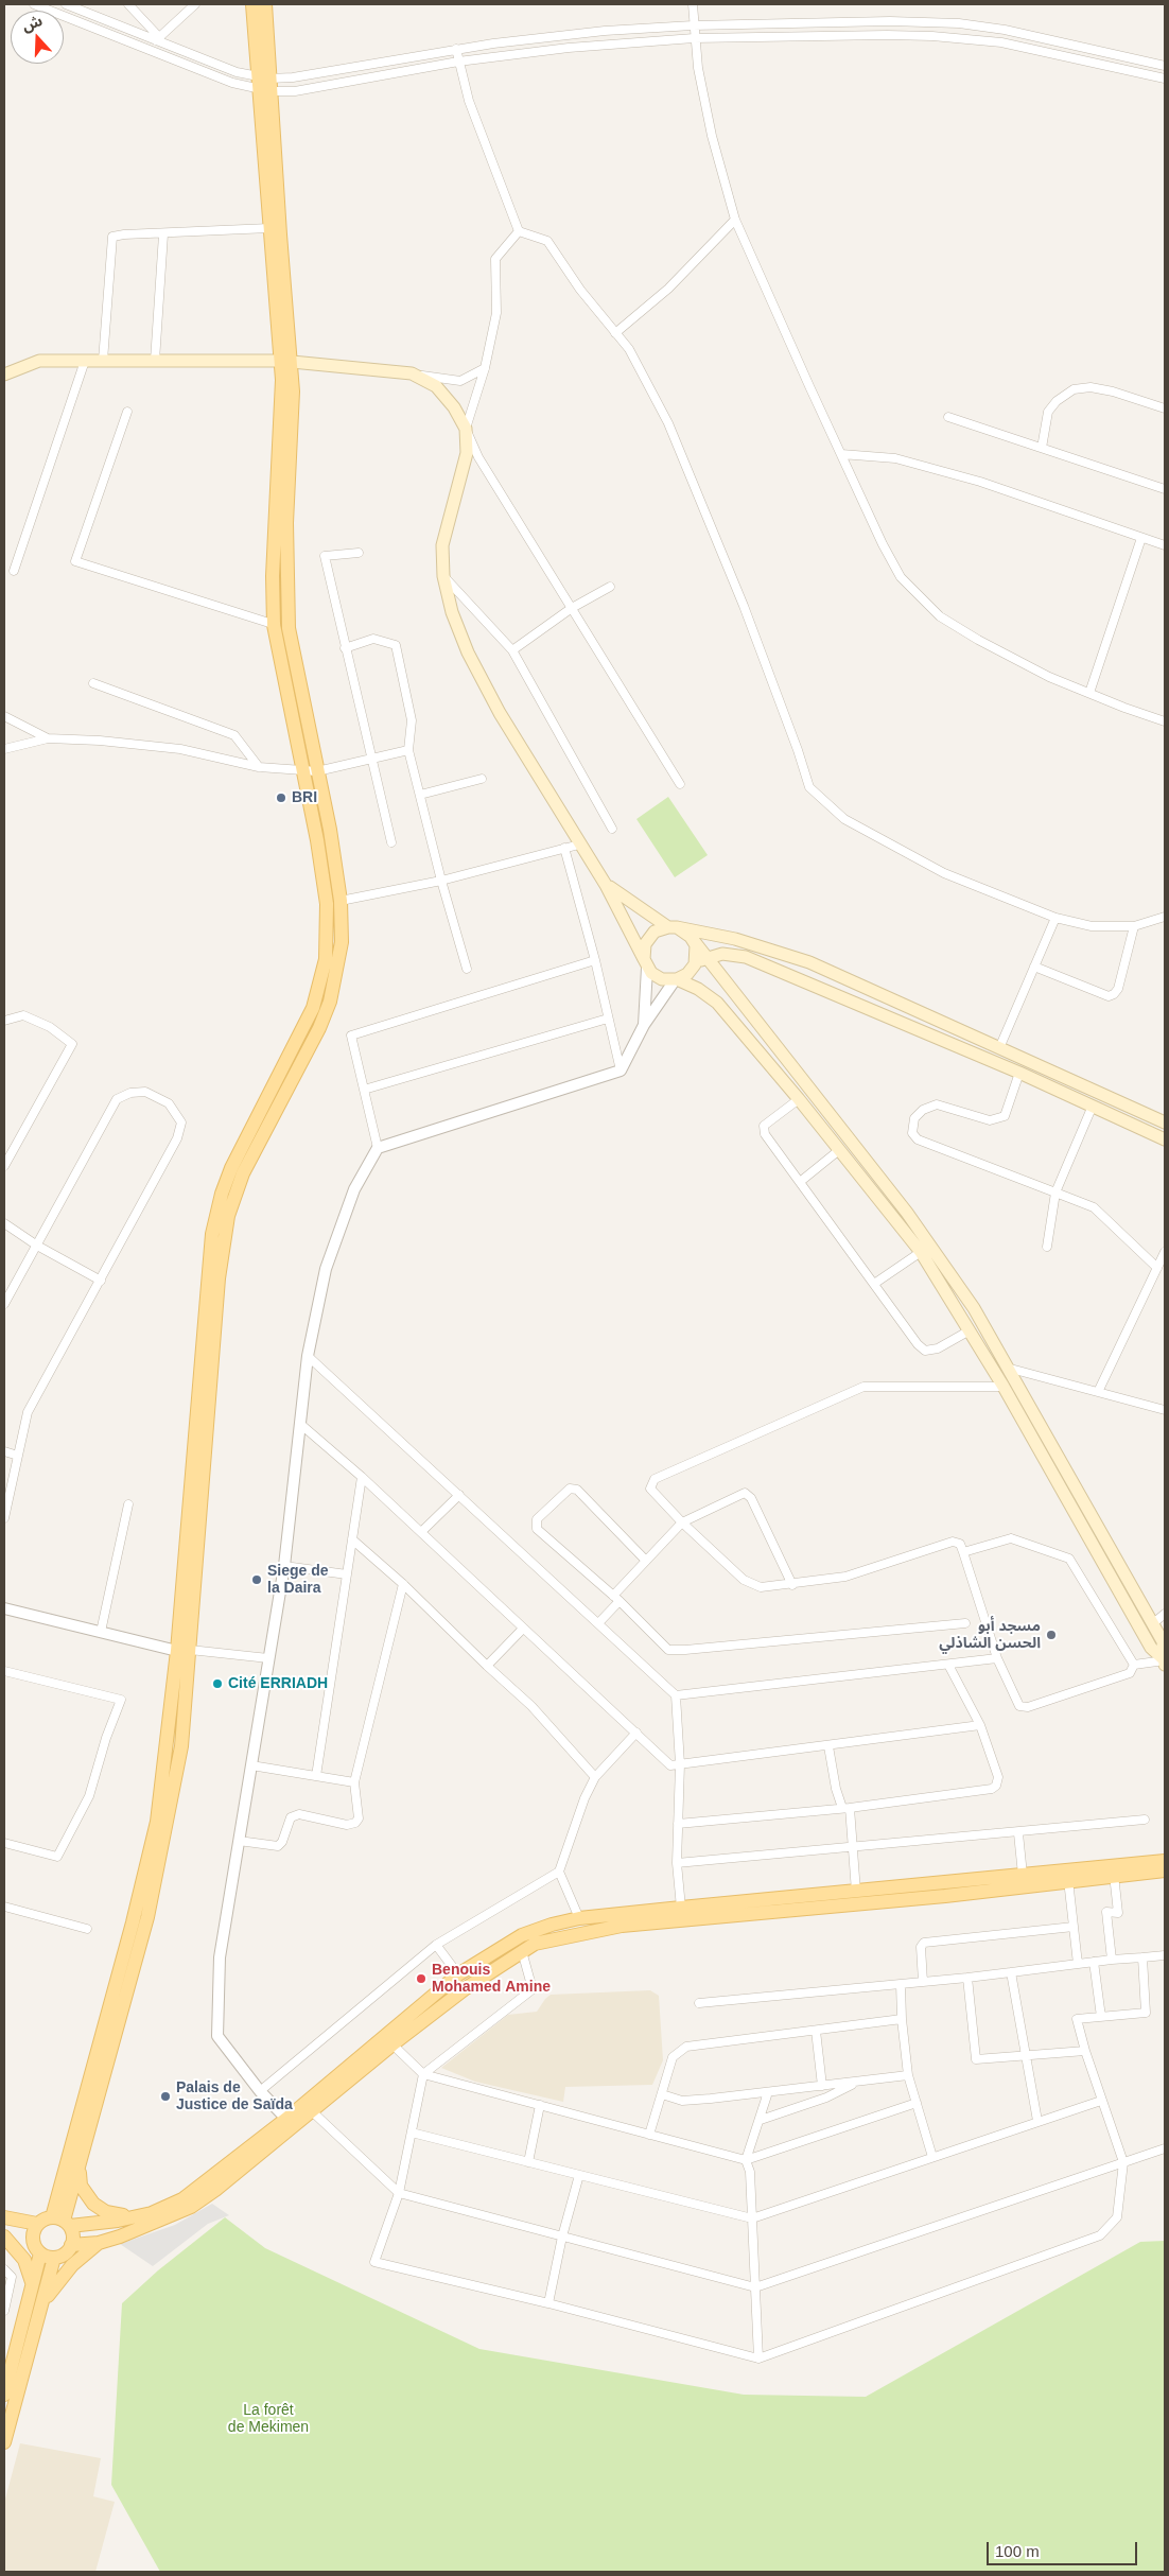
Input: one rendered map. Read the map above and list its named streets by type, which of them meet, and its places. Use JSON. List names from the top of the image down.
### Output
{
  "parks": ["La forêt de Mekimen"],
  "places": [
    "BRI",
    "Siege de la Daira",
    "مسجد أبو الحسن الشاذلي",
    "Cité ERRIADH",
    "Benouis Mohamed Amine",
    "Palais de Justice de Saïda"
  ],
  "scale_bar": "100 m",
  "north": "top"
}
